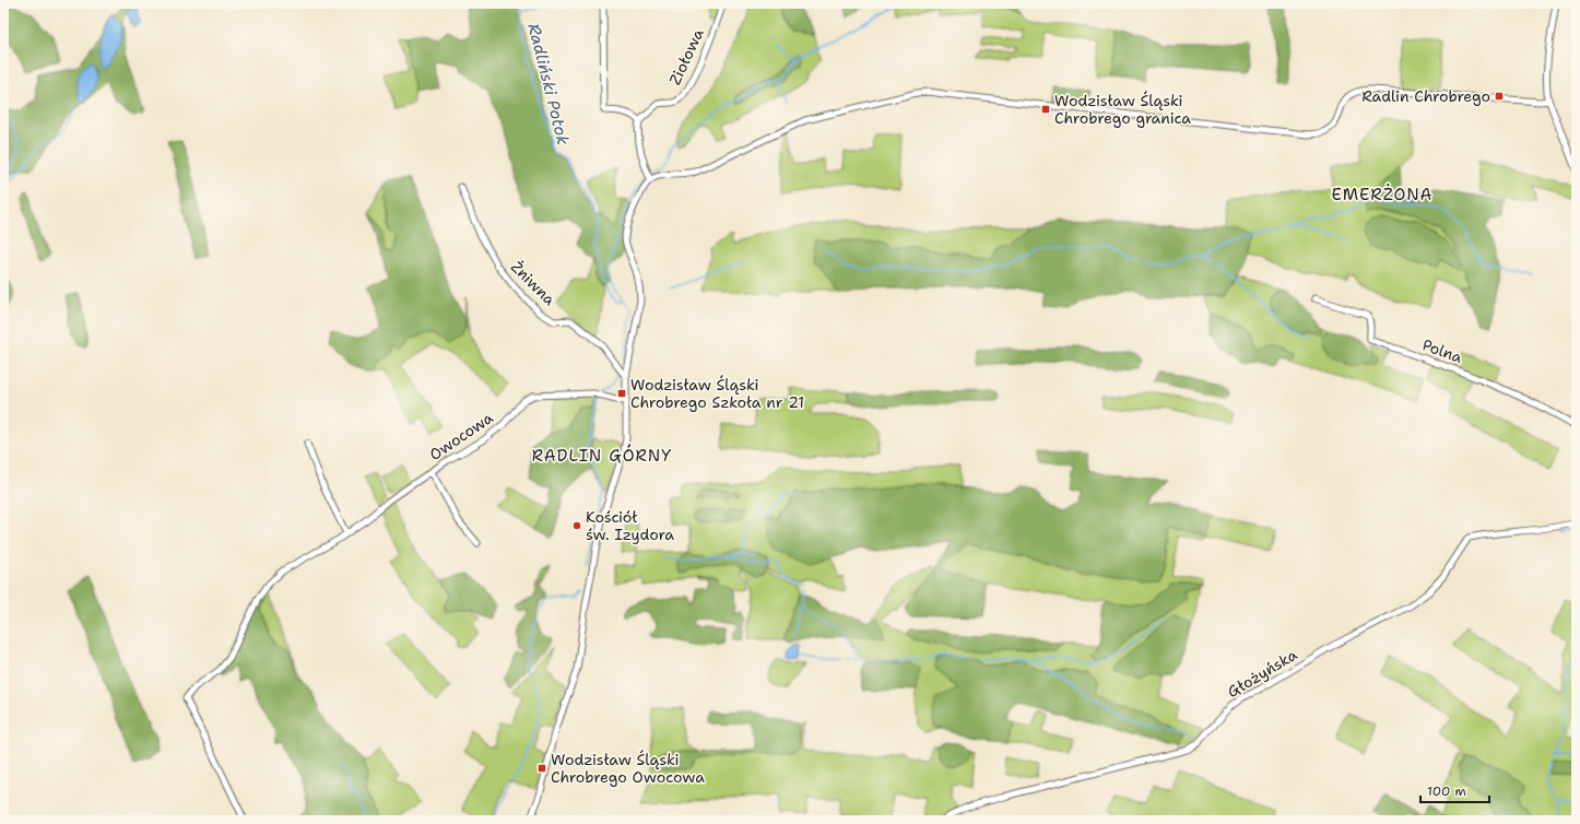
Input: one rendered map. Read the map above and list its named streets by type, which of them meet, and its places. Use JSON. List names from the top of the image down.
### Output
{
  "streets": {
    "street": [
      "Ziołowa",
      "Żniwna",
      "Polna",
      "Owocowa",
      "Głożyńska"
    ]
  },
  "districts": ["EMERŻONA", "RADLIN GÓRNY"],
  "water": ["Radliński Potok"],
  "places": {
    "transit": [
      "Radlin Chrobrego",
      "Wodzisław Śląski Chrobrego granica",
      "Wodzisław Śląski Chrobrego Szkoła nr 21",
      "Wodzisław Śląski Chrobrego Owocowa"
    ],
    "other": ["Kościół św. Izydora"]
  },
  "scale_bar": "100 m"
}
